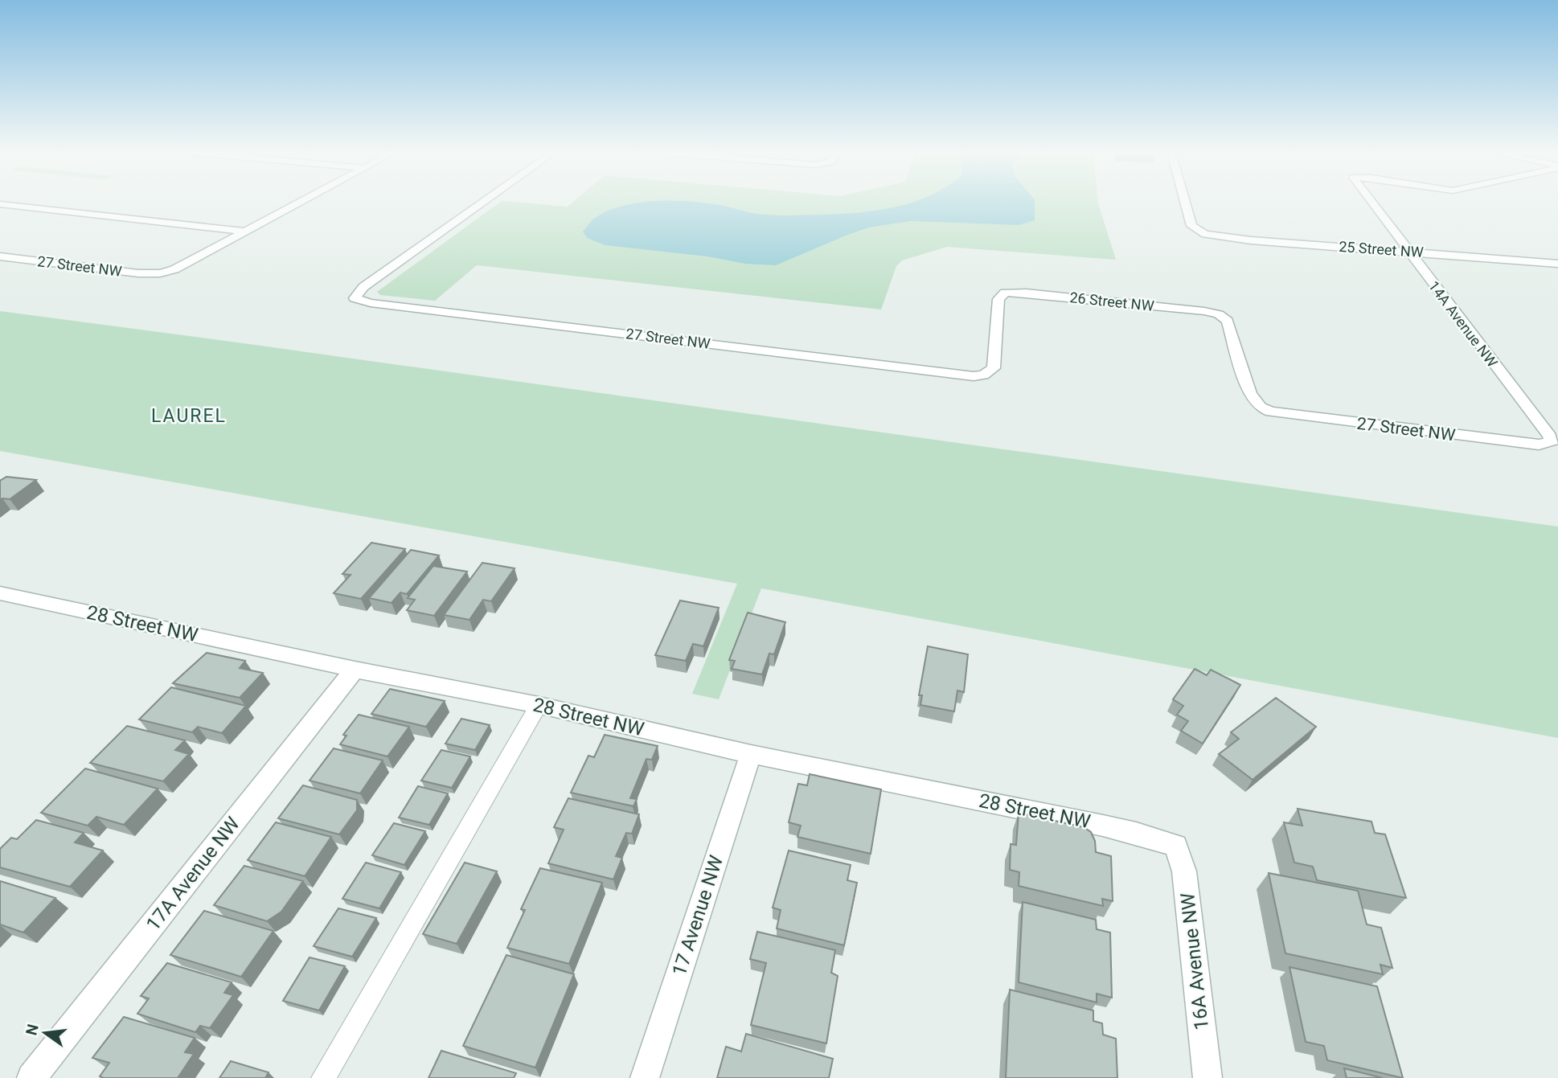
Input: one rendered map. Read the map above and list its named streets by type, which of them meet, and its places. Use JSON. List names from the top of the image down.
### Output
{
  "streets": {
    "street": [
      "25 Street NW",
      "27 Street NW",
      "26 Street NW",
      "14A Avenue NW",
      "28 Street NW",
      "17A Avenue NW",
      "17 Avenue NW",
      "16A Avenue NW"
    ]
  },
  "crossings": [
    ["25 Street NW", "14A Avenue NW"],
    ["27 Street NW", "26 Street NW"],
    ["27 Street NW", "14A Avenue NW"],
    ["28 Street NW", "17A Avenue NW"],
    ["28 Street NW", "17 Avenue NW"],
    ["28 Street NW", "16A Avenue NW"]
  ],
  "districts": ["LAUREL"],
  "north": "left"
}
